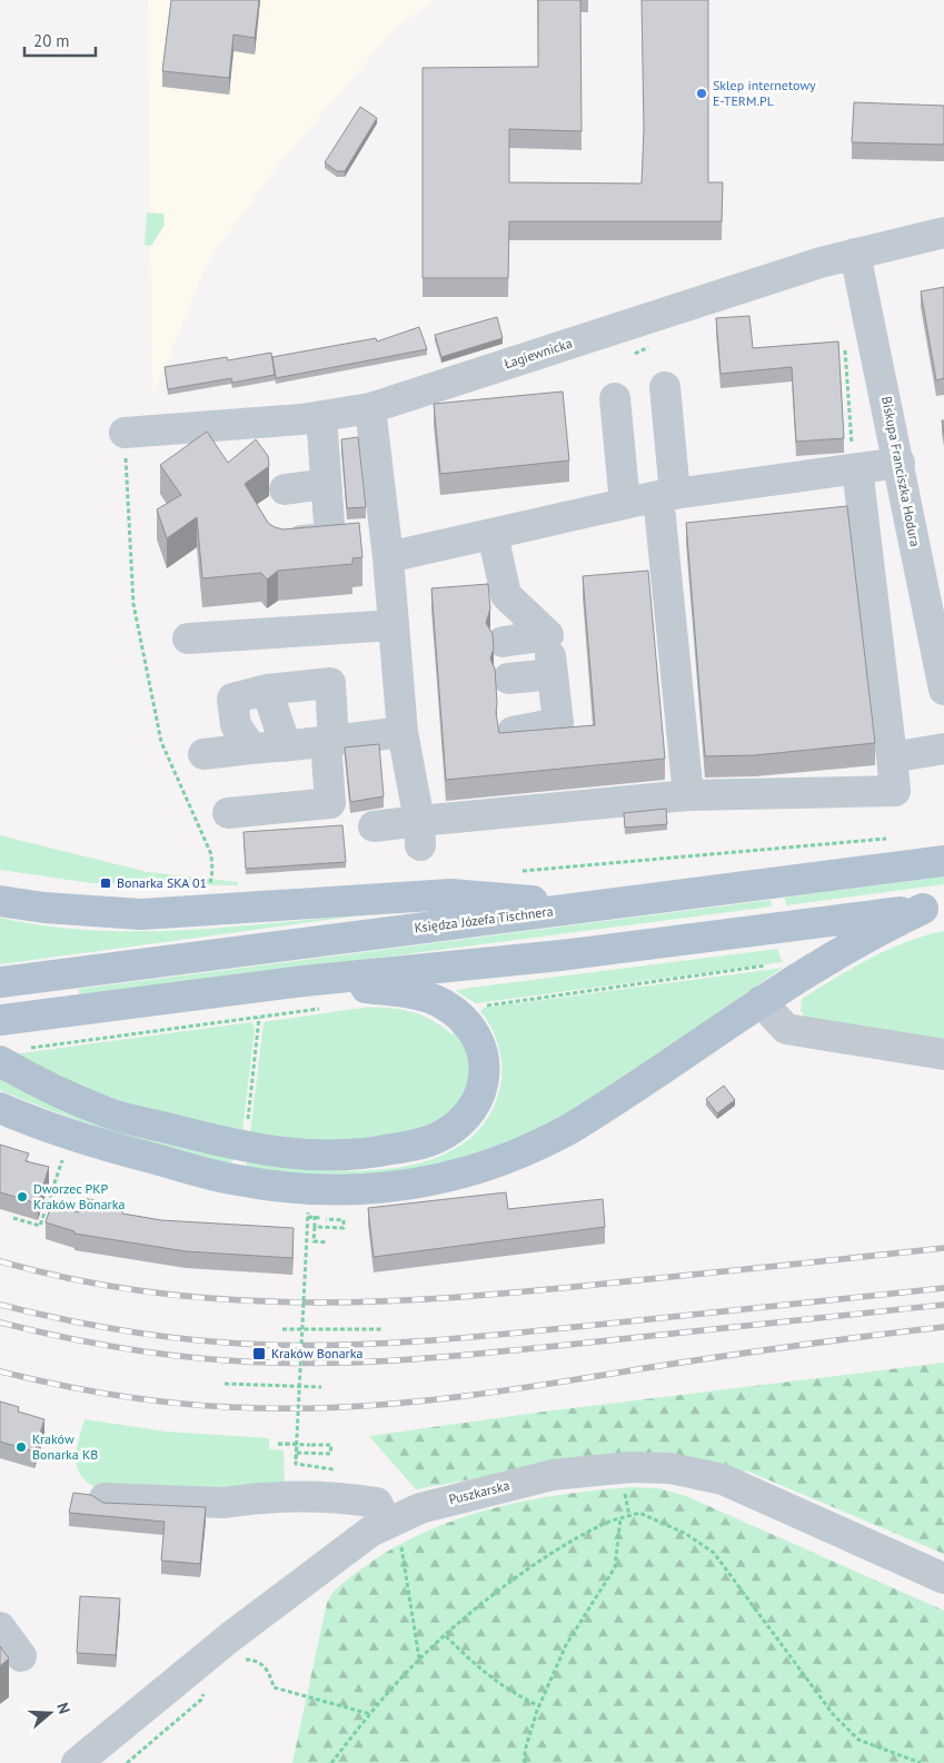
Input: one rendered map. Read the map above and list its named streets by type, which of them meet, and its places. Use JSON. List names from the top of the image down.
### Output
{
  "streets": {
    "main road": ["Księdza Józefa Tischnera"],
    "street": ["Łagiewnicka", "Biskupa Franciszka Hodura", "Puszkarska"]
  },
  "crossings": [
    ["Łagiewnicka", "Biskupa Franciszka Hodura"]
  ],
  "places": {
    "other": ["Sklep internetowy E-TERM.PL", "Dworzec PKP Kraków Bonarka", "Kraków Bonarka KB"],
    "transit": ["Bonarka SKA 01", "Kraków Bonarka"]
  },
  "scale_bar": "20 m",
  "north": "right"
}
